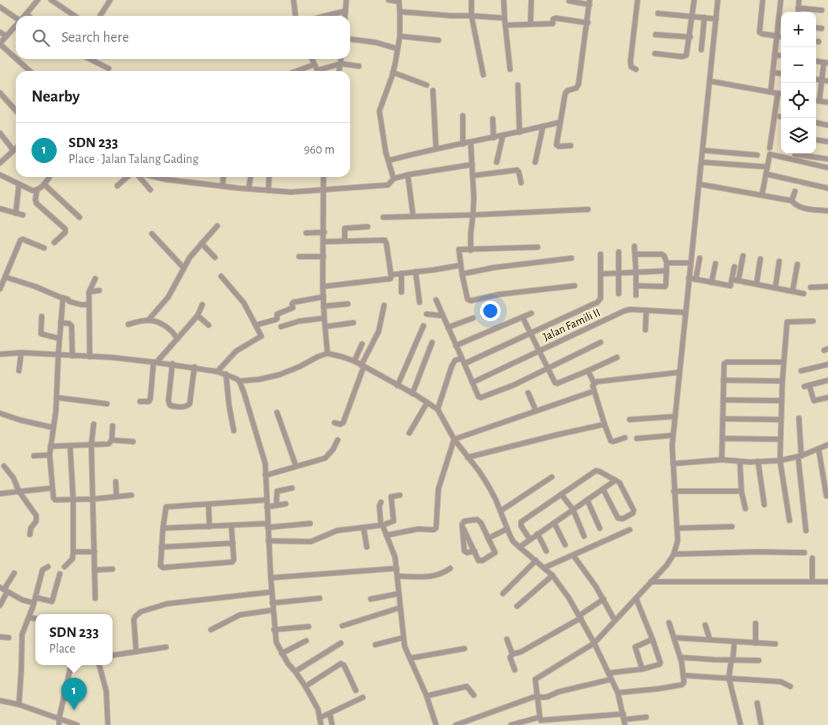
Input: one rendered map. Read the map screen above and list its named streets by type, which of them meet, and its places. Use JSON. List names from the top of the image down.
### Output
{
  "streets": {
    "street": ["Jalan Famili II"]
  },
  "page": {
    "map_buttons": ["+", "−"],
    "search": "Search here",
    "heading": "Nearby",
    "list": [
      {
        "mark": "1",
        "name": "SDN 233",
        "note": "Place · Jalan Talang Gading",
        "value": "960 m"
      }
    ],
    "popup": ["SDN 233", "Place"],
    "pins": "1"
  }
}
